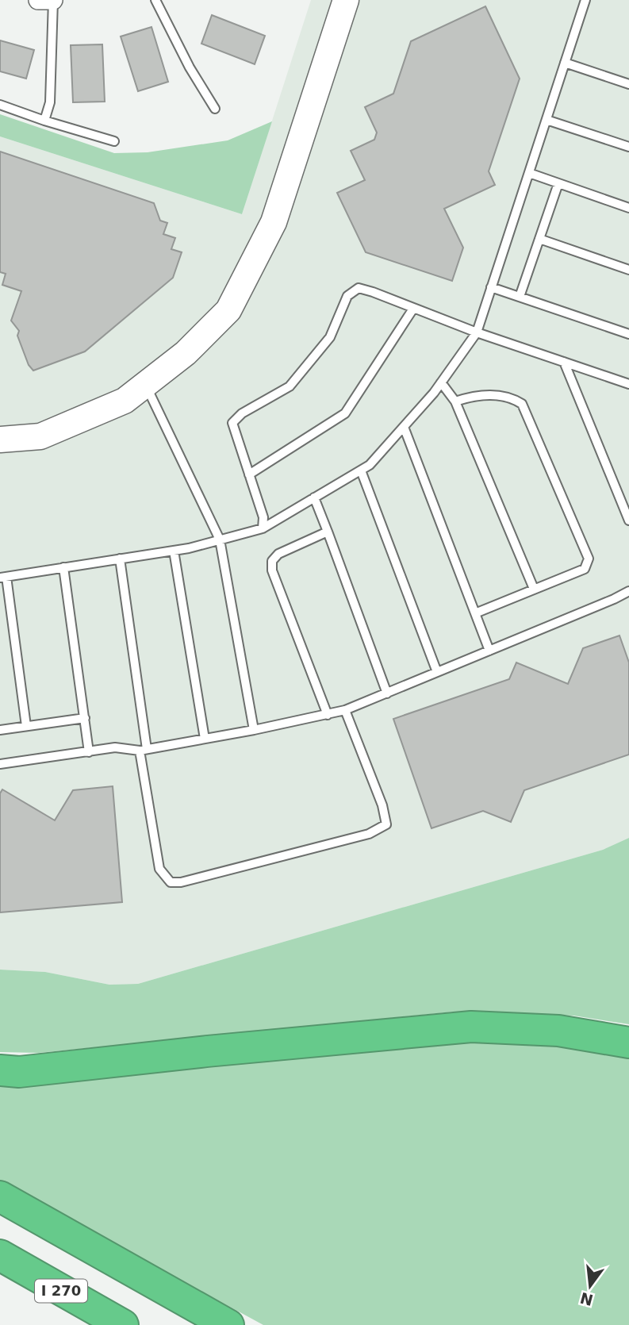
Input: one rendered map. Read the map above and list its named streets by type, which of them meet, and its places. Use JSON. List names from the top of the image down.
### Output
{
  "streets": {
    "highway": ["I 270"]
  },
  "north": "bottom"
}
